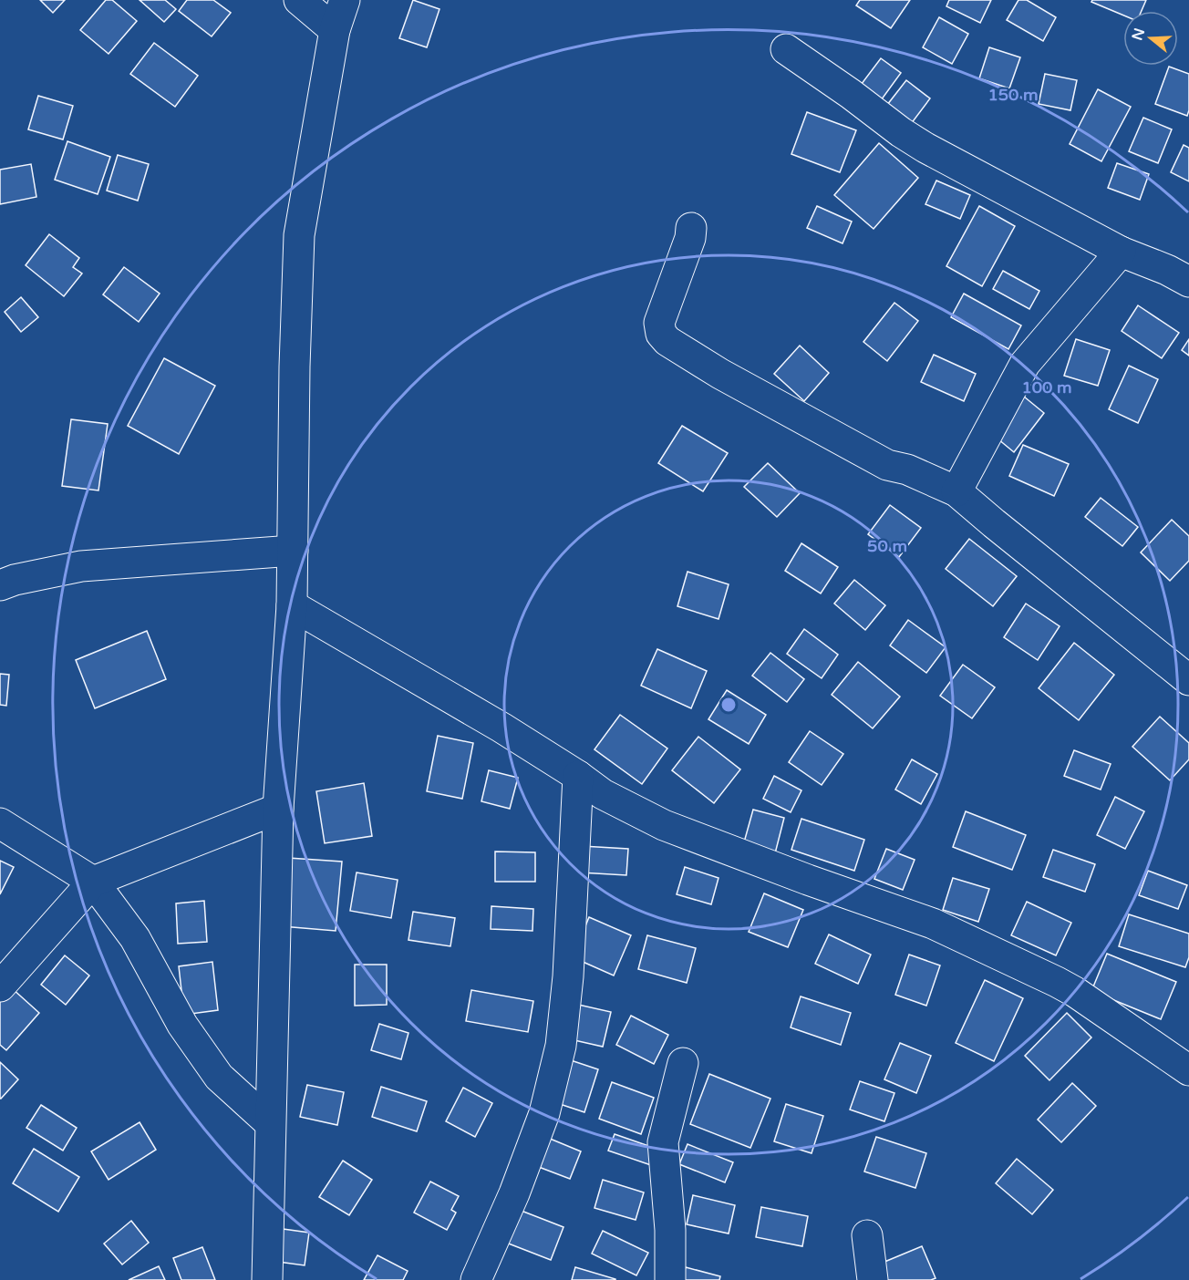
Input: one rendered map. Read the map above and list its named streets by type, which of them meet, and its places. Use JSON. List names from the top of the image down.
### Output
{
  "north": "left",
  "rings": ["150 m", "100 m", "50 m"]
}
